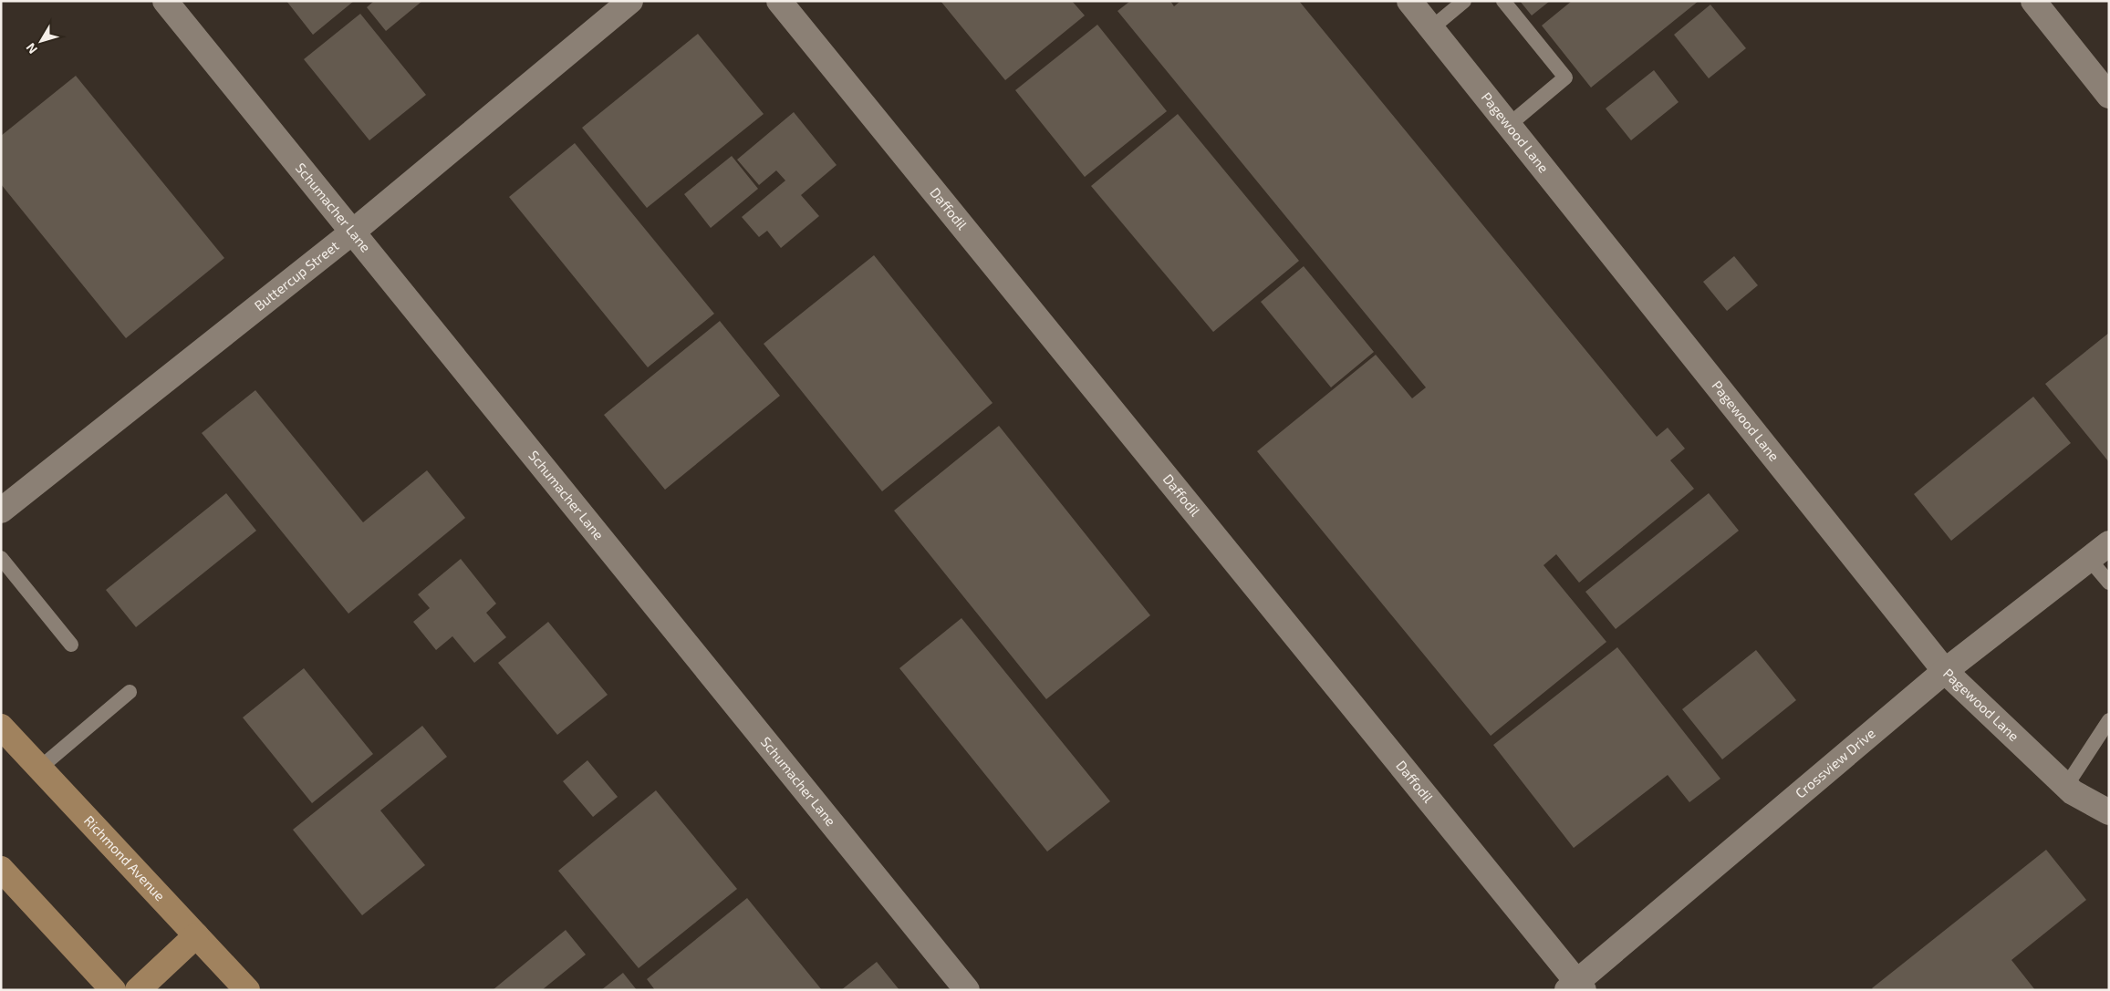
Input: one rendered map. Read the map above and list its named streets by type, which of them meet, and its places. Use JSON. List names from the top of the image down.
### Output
{
  "streets": {
    "main road": ["Richmond Avenue"],
    "street": [
      "Pagewood Lane",
      "Schumacher Lane",
      "Daffodil",
      "Buttercup Street",
      "Crossview Drive"
    ]
  },
  "crossings": [
    ["Pagewood Lane", "Crossview Drive"],
    ["Schumacher Lane", "Buttercup Street"],
    ["Daffodil", "Crossview Drive"]
  ],
  "north": "bottom left"
}
